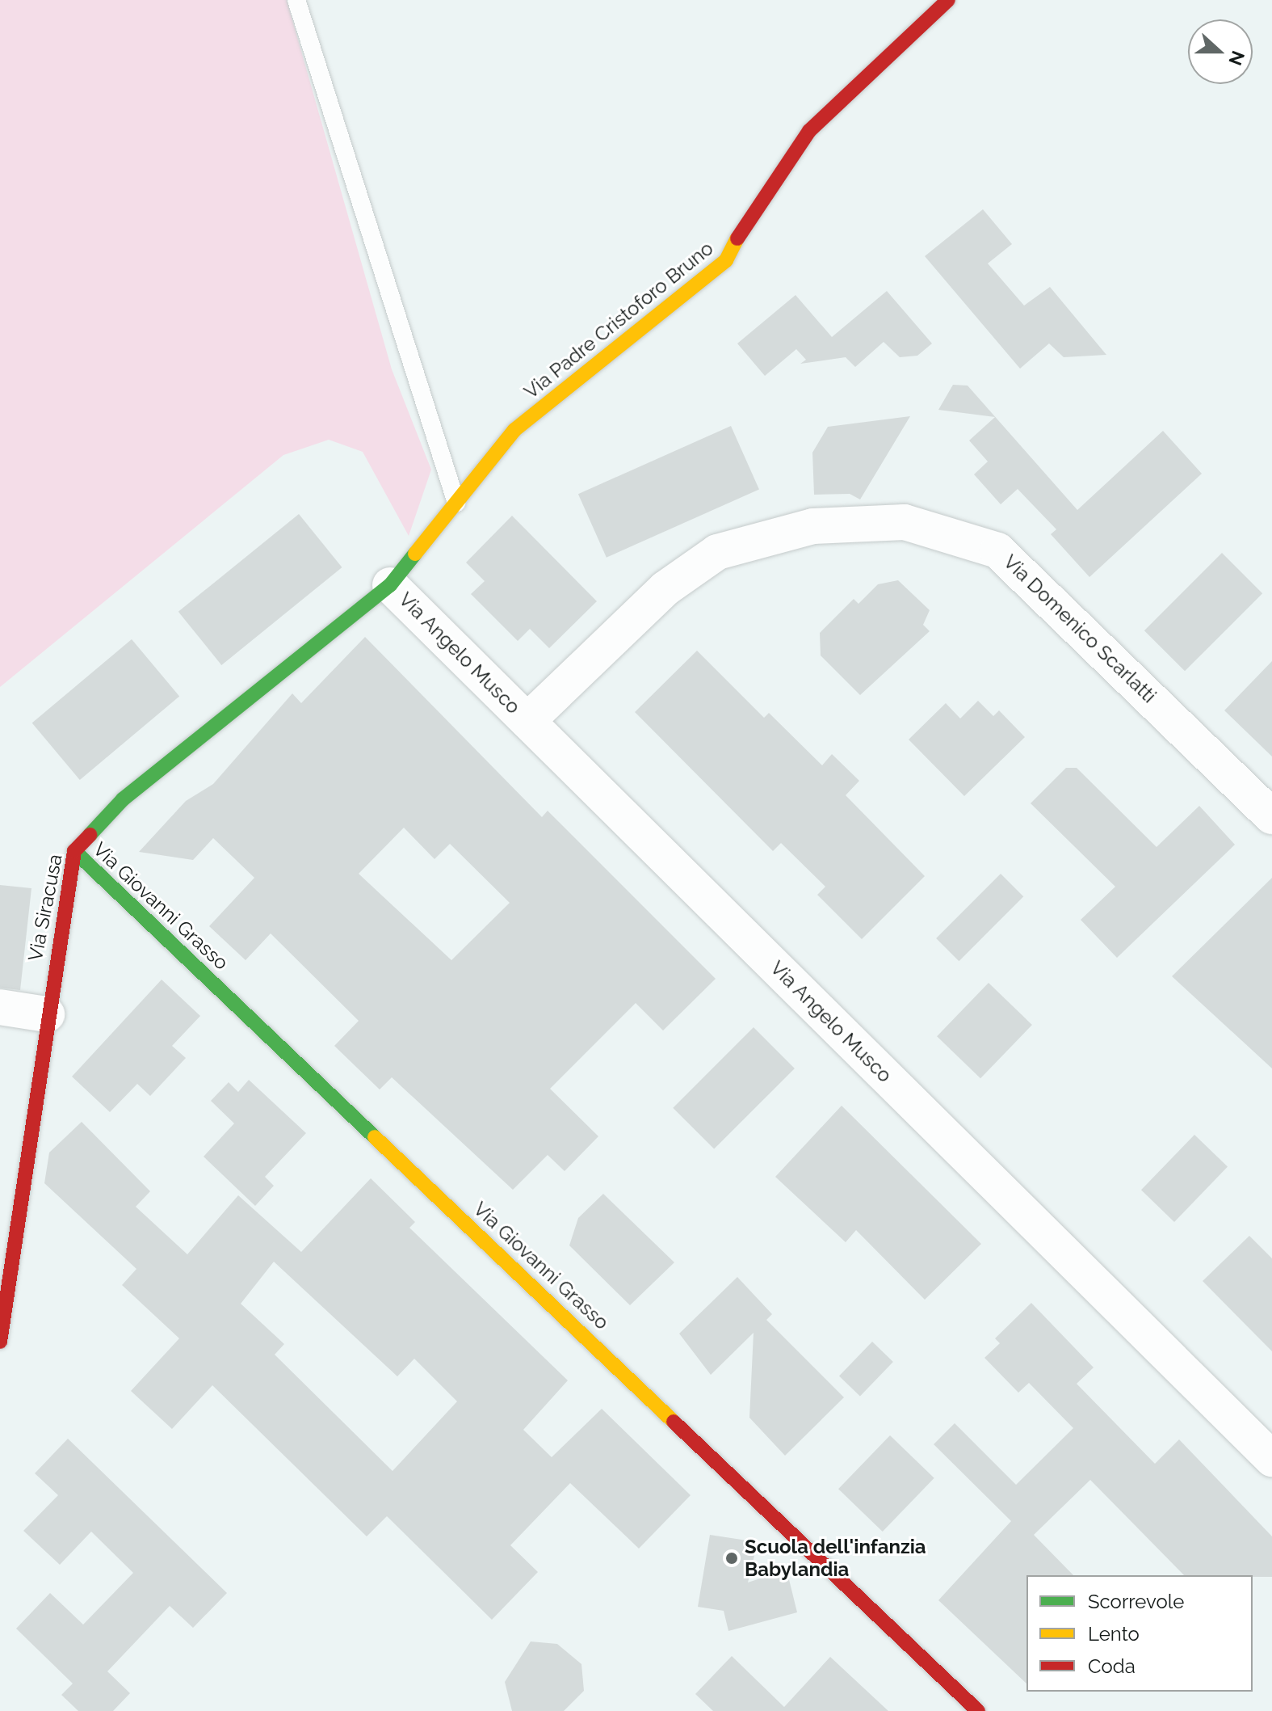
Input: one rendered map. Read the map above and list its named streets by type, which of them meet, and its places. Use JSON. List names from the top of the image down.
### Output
{
  "streets": {
    "street": [
      "Via Padre Cristoforo Bruno",
      "Via Domenico Scarlatti",
      "Via Angelo Musco",
      "Via Giovanni Grasso",
      "Via Siracusa"
    ]
  },
  "crossings": [
    ["Via Padre Cristoforo Bruno", "Via Angelo Musco"],
    ["Via Padre Cristoforo Bruno", "Via Siracusa"],
    ["Via Domenico Scarlatti", "Via Angelo Musco"],
    ["Via Angelo Musco", "Via Siracusa"],
    ["Via Giovanni Grasso", "Via Siracusa"]
  ],
  "places": ["Scuola dell'infanzia Babylandia"],
  "legend": ["Scorrevole", "Lento", "Coda"],
  "north": "right"
}
